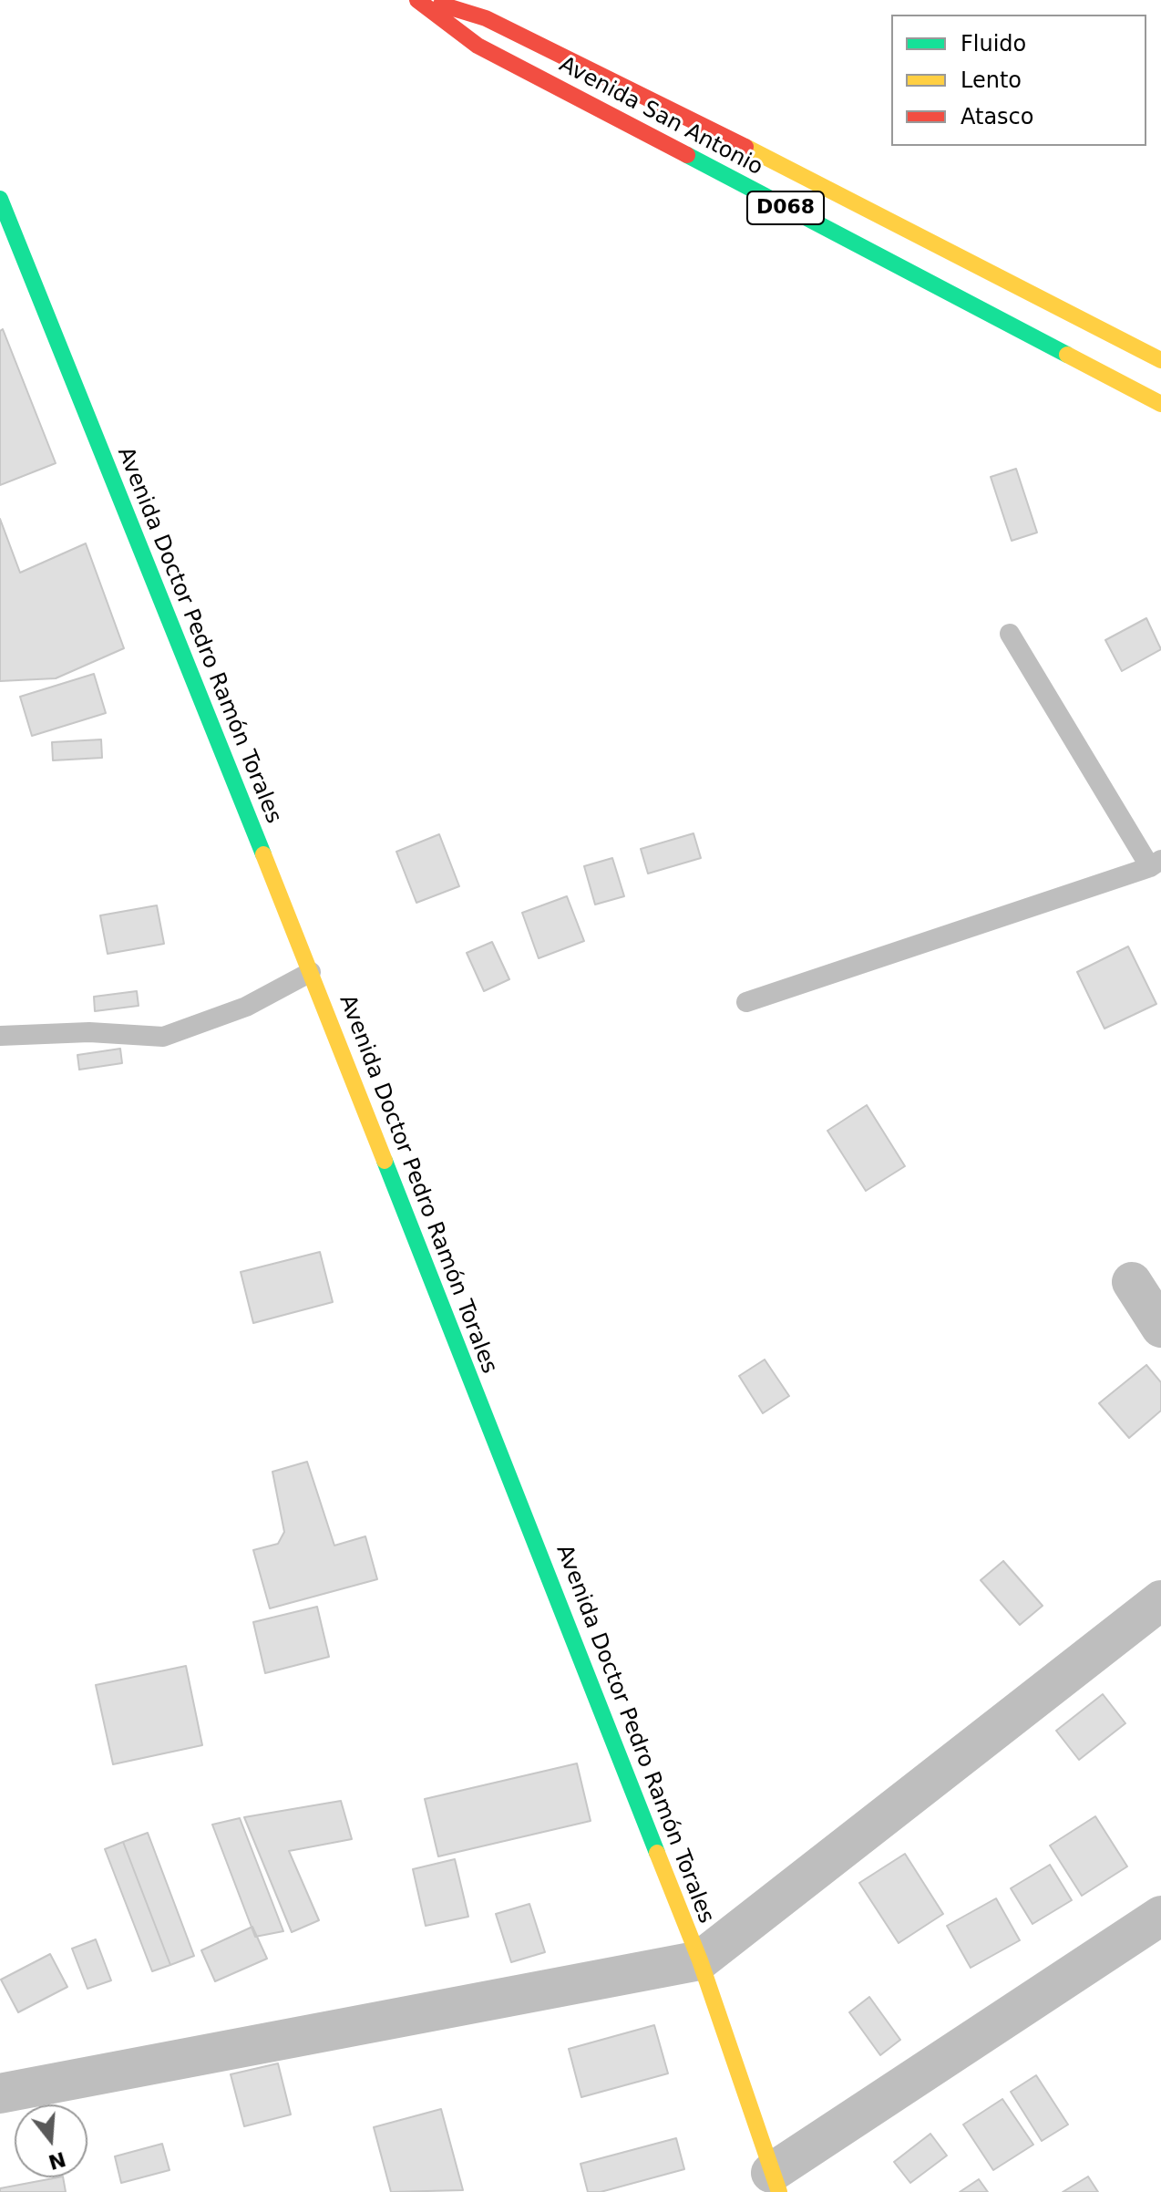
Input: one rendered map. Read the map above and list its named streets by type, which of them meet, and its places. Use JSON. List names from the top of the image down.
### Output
{
  "streets": {
    "street": ["Avenida San Antonio", "D068", "Avenida Doctor Pedro Ramón Torales"]
  },
  "legend": ["Fluido", "Lento", "Atasco"],
  "north": "bottom"
}
